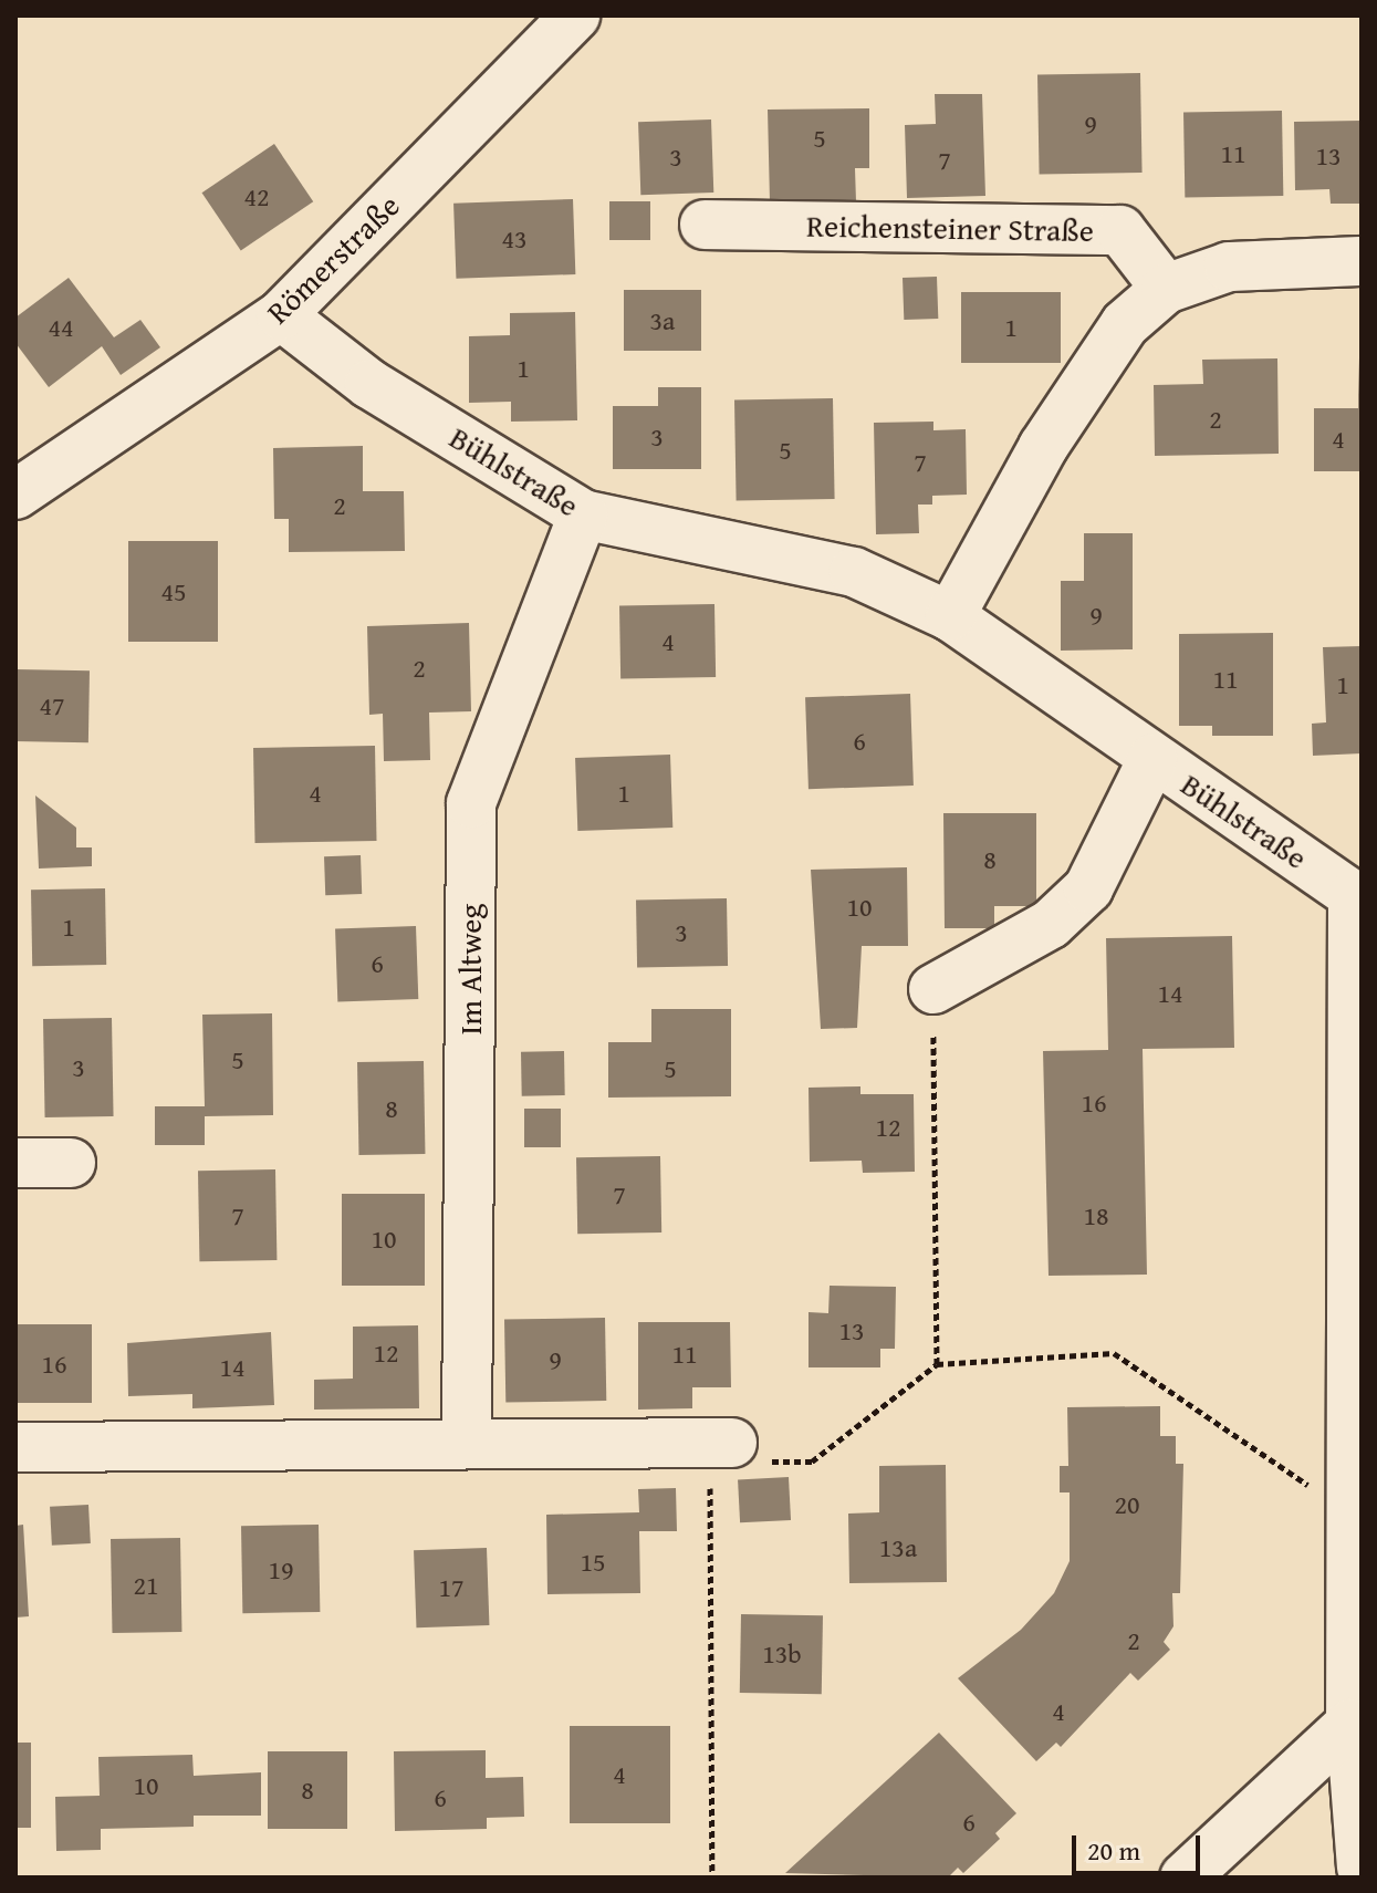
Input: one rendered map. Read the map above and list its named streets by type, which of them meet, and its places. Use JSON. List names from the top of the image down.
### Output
{
  "streets": {
    "street": [
      "Reichensteiner Straße",
      "Römerstraße",
      "Bühlstraße",
      "Im Altweg"
    ]
  },
  "crossings": [
    ["Römerstraße", "Bühlstraße"],
    ["Bühlstraße", "Im Altweg"]
  ],
  "house_numbers": [
    "9",
    "5",
    "11",
    "13",
    "3",
    "7",
    "42",
    "43",
    "3a",
    "44",
    "1",
    "1",
    "2",
    "3",
    "4",
    "5",
    "7",
    "2",
    "45",
    "9",
    "4",
    "2",
    "11",
    "1",
    "47",
    "6",
    "4",
    "1",
    "8",
    "10",
    "1",
    "3",
    "6",
    "14",
    "5",
    "3",
    "5",
    "16",
    "8",
    "12",
    "7",
    "7",
    "18",
    "10",
    "13",
    "12",
    "11",
    "9",
    "16",
    "14",
    "20",
    "13a",
    "15",
    "19",
    "21",
    "17",
    "2",
    "13b",
    "4",
    "4",
    "10",
    "8",
    "6",
    "6"
  ],
  "scale_bar": "20 m"
}
